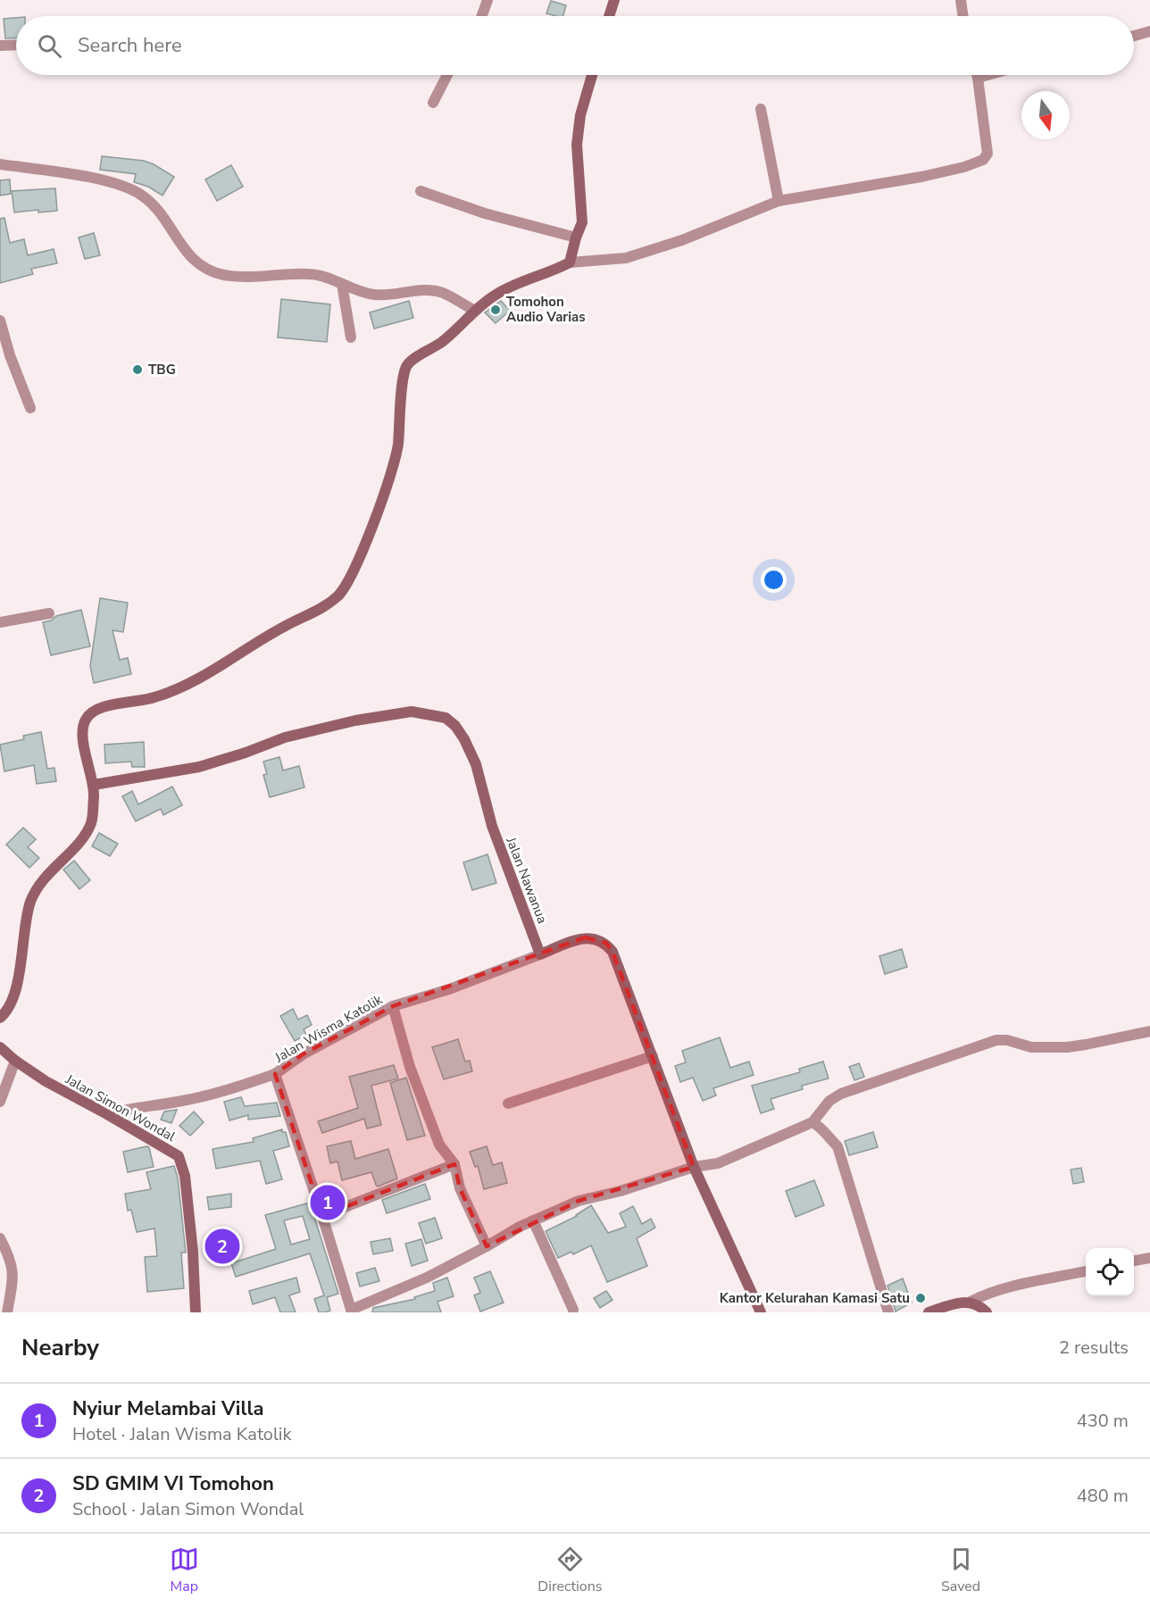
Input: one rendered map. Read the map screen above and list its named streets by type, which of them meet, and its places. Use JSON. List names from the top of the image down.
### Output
{
  "streets": {
    "street": ["Jalan Nawanua", "Jalan Wisma Katolik", "Jalan Simon Wondal"]
  },
  "crossings": [
    ["Jalan Nawanua", "Jalan Wisma Katolik"]
  ],
  "places": ["Tomohon Audio Varias", "TBG", "Kantor Kelurahan Kamasi Satu"],
  "north": "bottom",
  "page": {
    "search": "Search here",
    "pins": ["1", "2"],
    "heading": ["Nearby", "2 results"],
    "list": [
      {
        "mark": "1",
        "name": "Nyiur Melambai Villa",
        "note": "Hotel · Jalan Wisma Katolik",
        "value": "430 m"
      },
      {
        "mark": "2",
        "name": "SD GMIM VI Tomohon",
        "note": "School · Jalan Simon Wondal",
        "value": "480 m"
      }
    ],
    "nav": ["Map", "Directions", "Saved"]
  }
}
